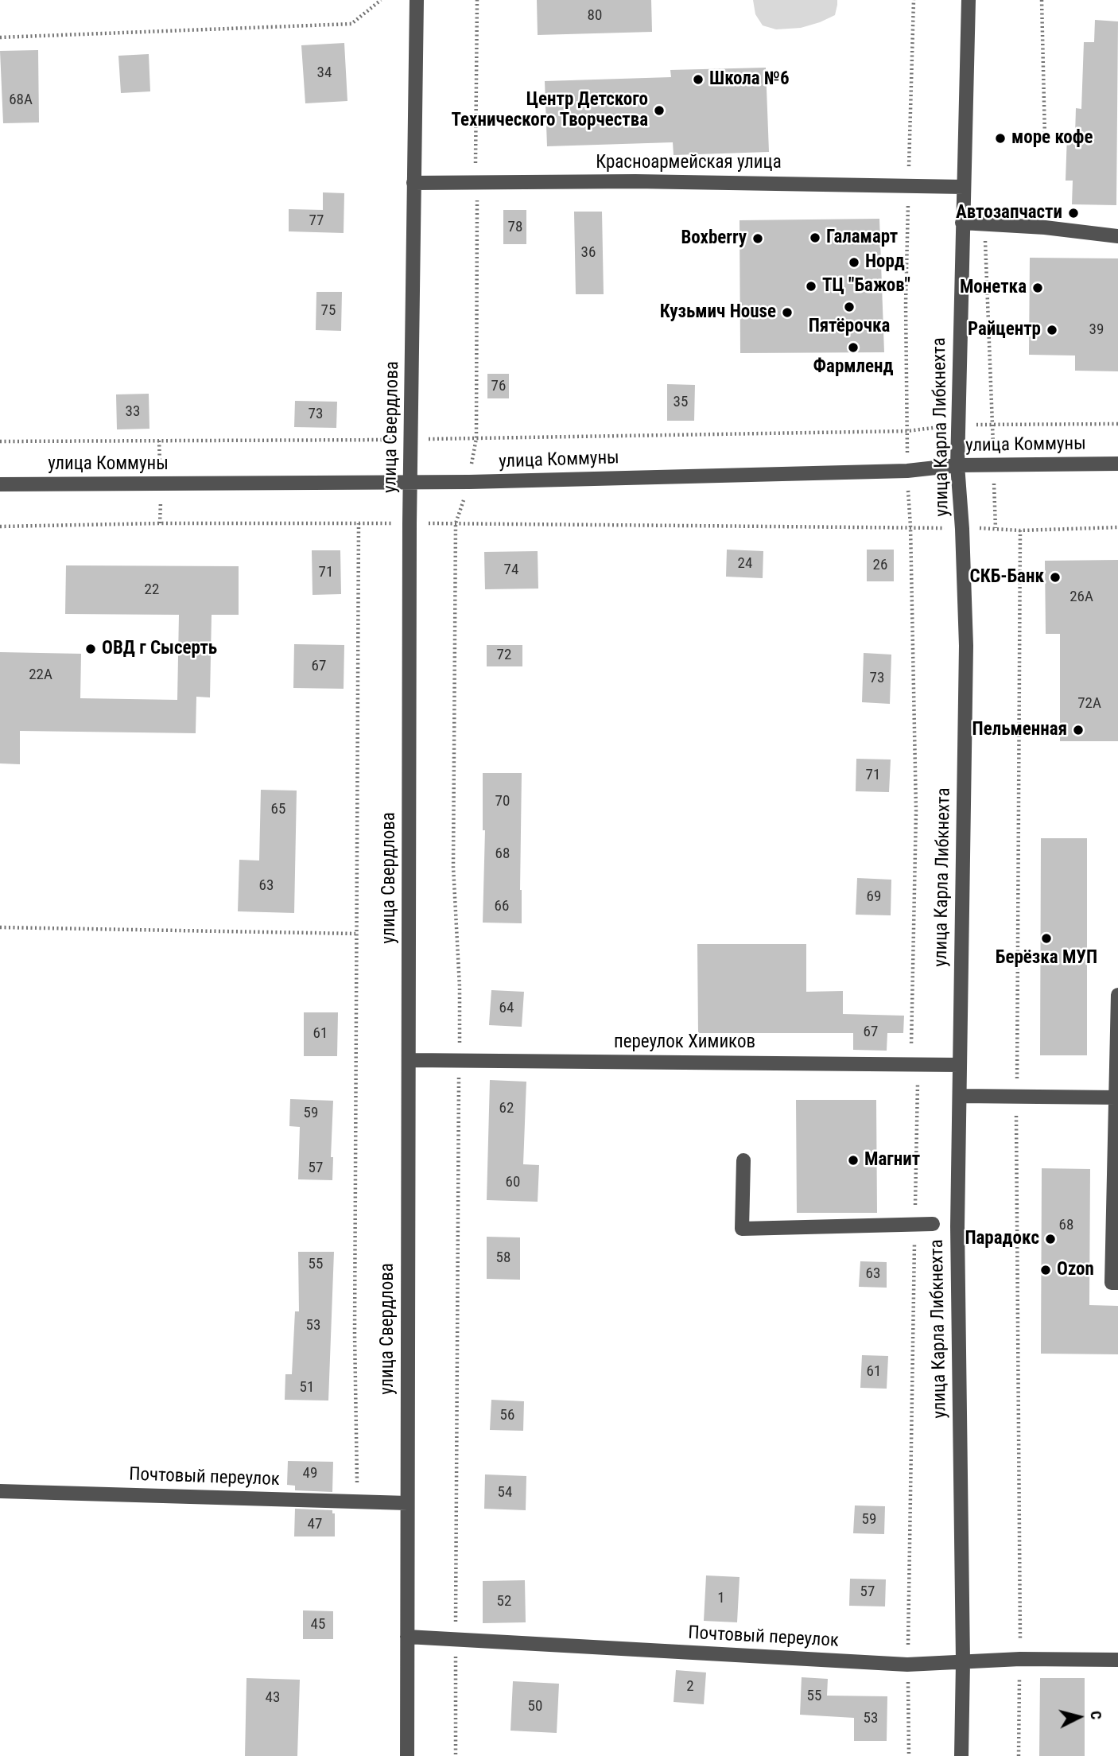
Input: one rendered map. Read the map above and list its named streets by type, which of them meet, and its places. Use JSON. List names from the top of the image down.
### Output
{
  "streets": {
    "street": [
      "Красноармейская улица",
      "улица Свердлова",
      "улица Карла Либкнехта",
      "улица Коммуны",
      "переулок Химиков",
      "Почтовый переулок"
    ]
  },
  "crossings": [
    ["Красноармейская улица", "улица Свердлова"],
    ["Красноармейская улица", "улица Карла Либкнехта"],
    ["улица Свердлова", "улица Коммуны"],
    ["улица Свердлова", "переулок Химиков"],
    ["улица Свердлова", "Почтовый переулок"],
    ["улица Карла Либкнехта", "улица Коммуны"],
    ["улица Карла Либкнехта", "переулок Химиков"],
    ["улица Карла Либкнехта", "Почтовый переулок"]
  ],
  "places": [
    "Школа №6",
    "Центр Детского Технического Творчества",
    "море кофе",
    "Автозапчасти",
    "Галамарт",
    "Boxberry",
    "Норд",
    "ТЦ \"Бажов\"",
    "Монетка",
    "Пятёрочка",
    "Кузьмич House",
    "Райцентр",
    "Фармленд",
    "СКБ-Банк",
    "ОВД г Сысерть",
    "Пельменная",
    "Берёзка МУП",
    "Магнит",
    "Парадокс",
    "Ozon"
  ],
  "house_numbers": [
    "80",
    "34",
    "68А",
    "77",
    "78",
    "36",
    "75",
    "39",
    "76",
    "35",
    "33",
    "73",
    "24",
    "26",
    "74",
    "71",
    "22",
    "26А",
    "72",
    "67",
    "22А",
    "73",
    "72А",
    "71",
    "70",
    "65",
    "68",
    "63",
    "69",
    "66",
    "64",
    "67",
    "61",
    "62",
    "59",
    "57",
    "60",
    "68",
    "58",
    "55",
    "63",
    "53",
    "61",
    "51",
    "56",
    "49",
    "54",
    "59",
    "47",
    "57",
    "1",
    "52",
    "45",
    "2",
    "55",
    "43",
    "50",
    "53"
  ],
  "north": "right"
}
